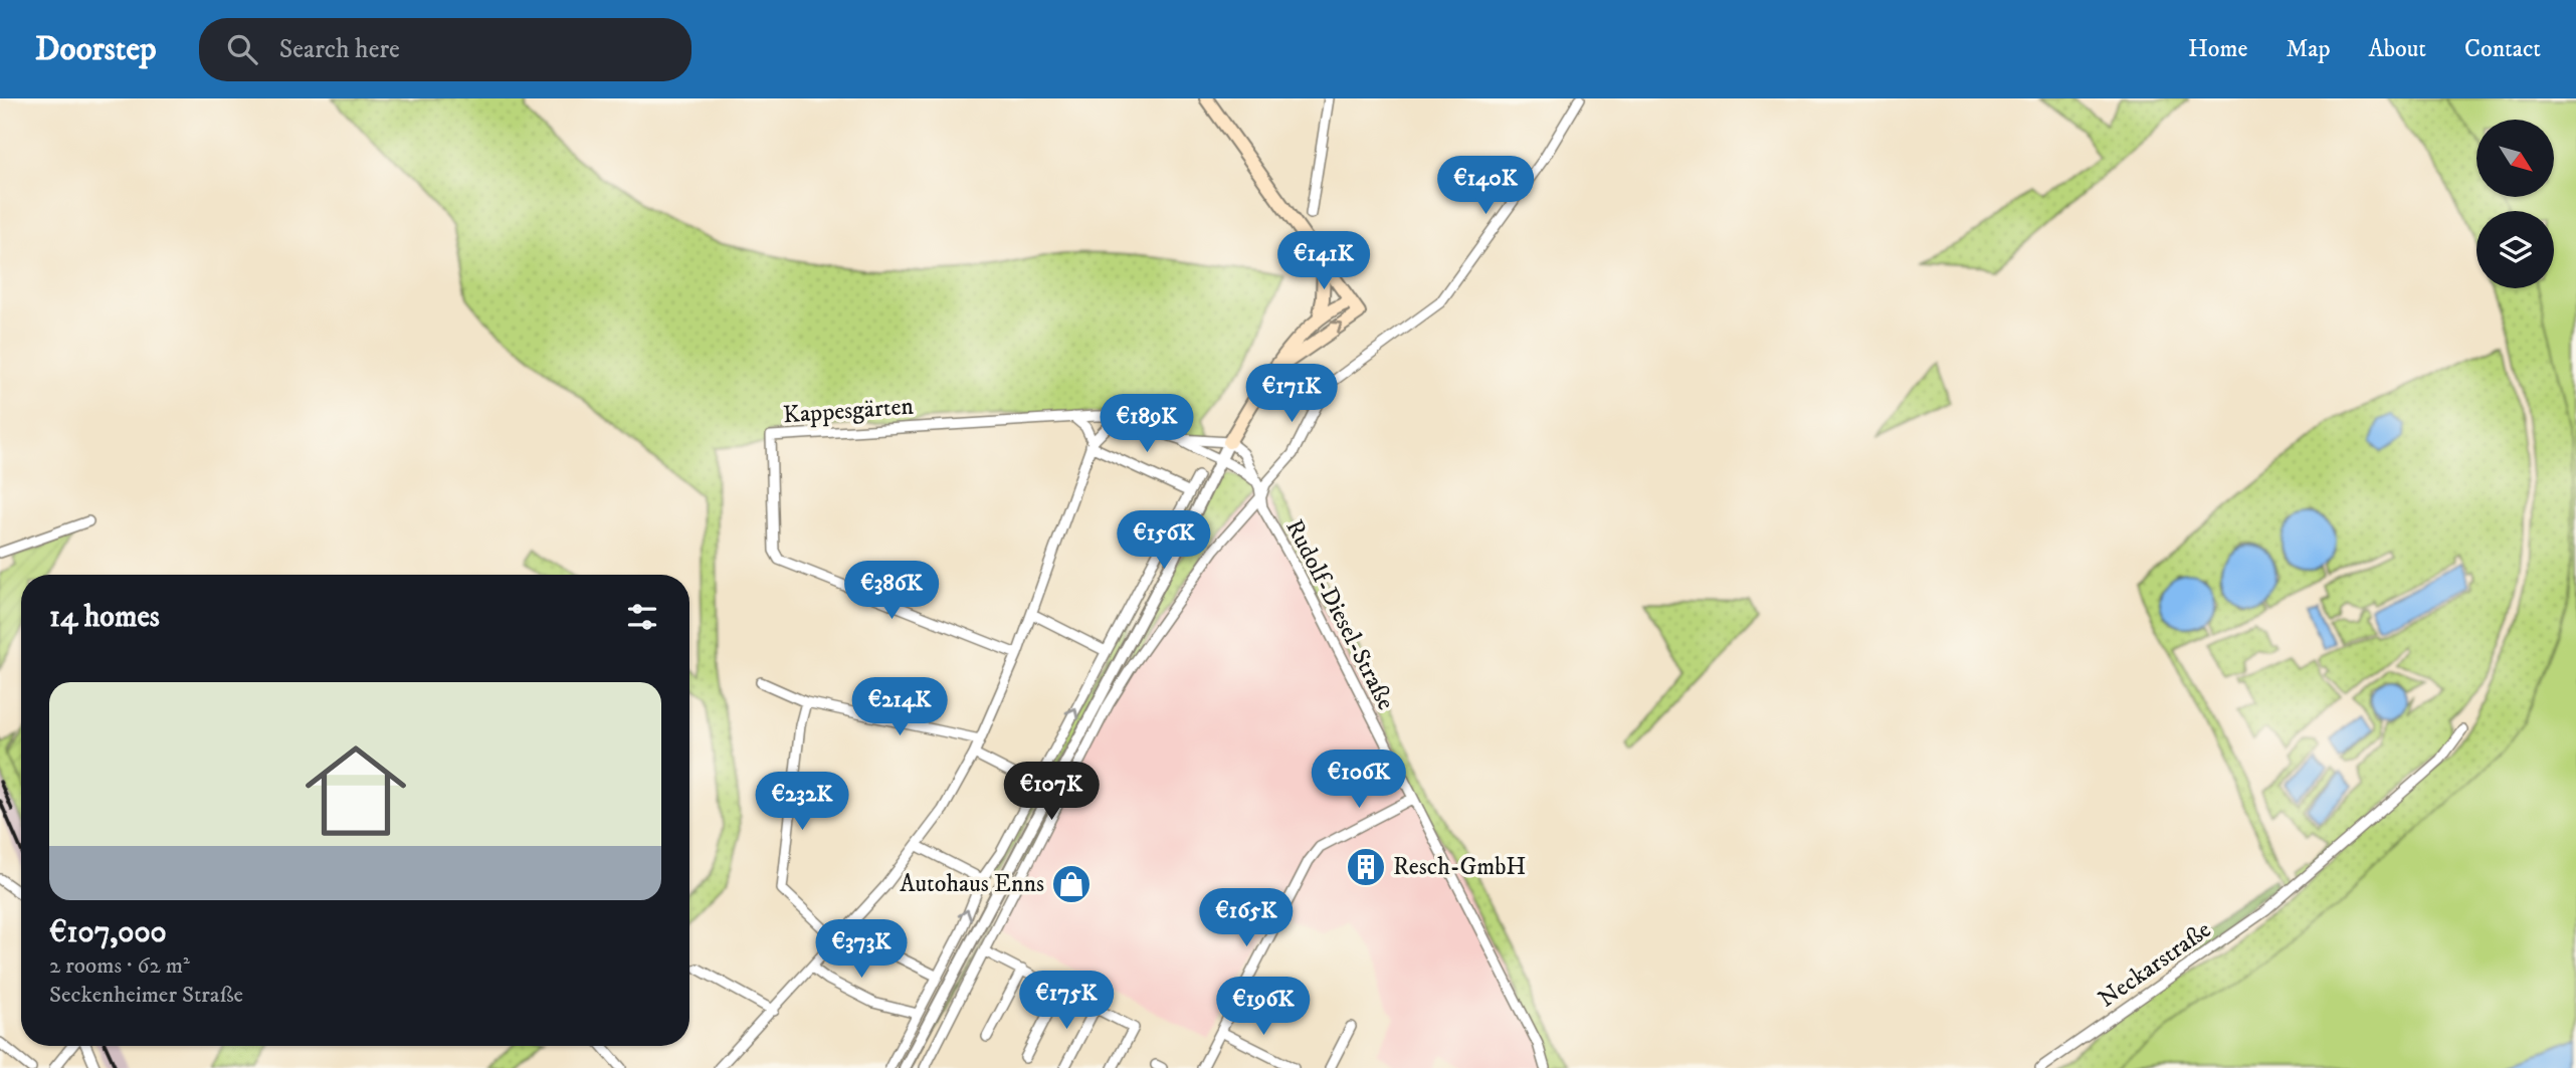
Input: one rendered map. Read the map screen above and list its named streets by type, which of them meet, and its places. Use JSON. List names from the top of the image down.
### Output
{
  "streets": {
    "street": ["Kappesgärten", "Rudolf-Diesel-Straße", "Neckarstraße"]
  },
  "crossings": [
    ["Kappesgärten", "Rudolf-Diesel-Straße"]
  ],
  "places": {
    "building": ["Resch-GmbH"],
    "shop": ["Autohaus Enns"]
  },
  "north": "bottom right",
  "page": {
    "header": "Doorstep",
    "search": "Search here",
    "nav": [
      "Home",
      "Map",
      "About",
      "Contact"
    ],
    "price": [
      "€140K",
      "€141K",
      "€171K",
      "€189K",
      "€156K",
      "€386K",
      "€214K",
      "€106K",
      "€107K",
      "€232K",
      "€165K",
      "€373K",
      "€175K",
      "€196K"
    ],
    "heading": "14 homes",
    "list": [
      {
        "name": "€107,000",
        "note": "2 rooms · 62 m² · Seckenheimer Straße"
      }
    ]
  }
}
